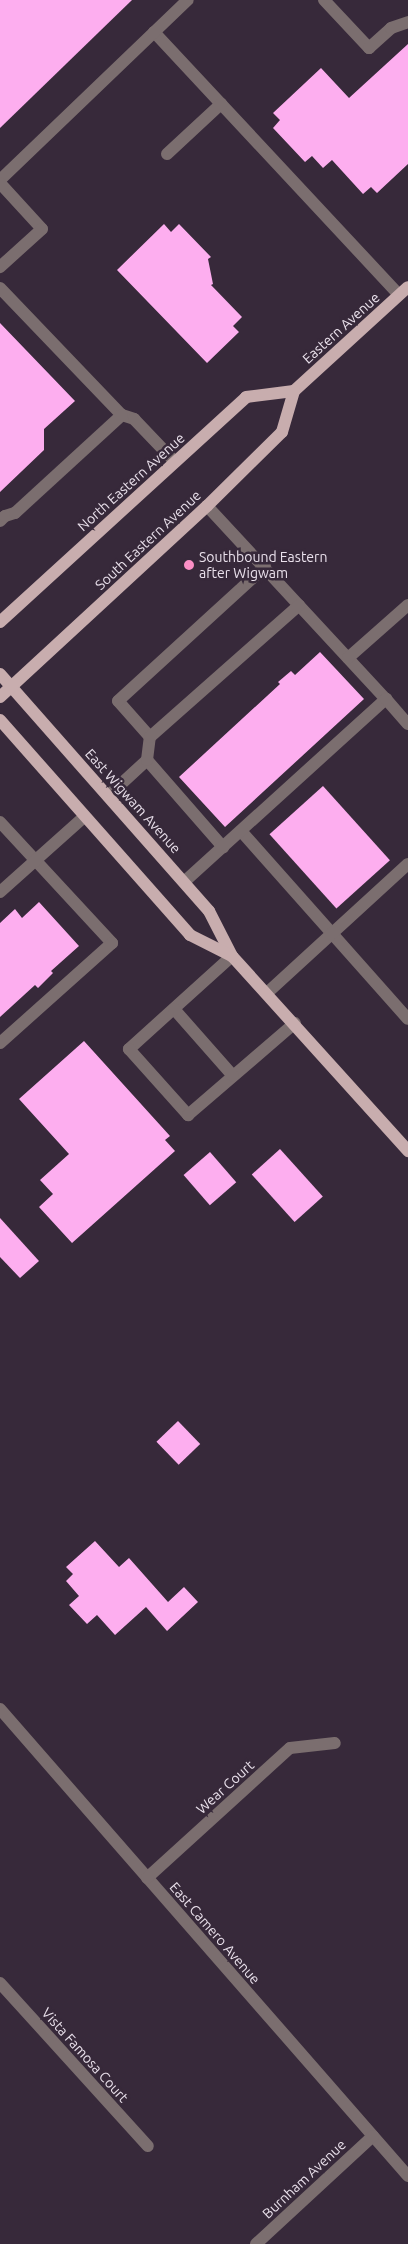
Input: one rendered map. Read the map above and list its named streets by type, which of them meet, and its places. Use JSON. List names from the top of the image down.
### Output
{
  "streets": {
    "main road": [
      "Eastern Avenue",
      "North Eastern Avenue",
      "South Eastern Avenue",
      "East Wigwam Avenue"
    ],
    "street": [
      "Wear Court",
      "East Camero Avenue",
      "Vista Famosa Court",
      "Burnham Avenue"
    ]
  },
  "crossings": [
    ["Eastern Avenue", "North Eastern Avenue"],
    ["Eastern Avenue", "South Eastern Avenue"],
    ["North Eastern Avenue", "South Eastern Avenue"],
    ["South Eastern Avenue", "East Wigwam Avenue"],
    ["Wear Court", "East Camero Avenue"],
    ["East Camero Avenue", "Burnham Avenue"]
  ],
  "places": ["Southbound Eastern after Wigwam"]
}
